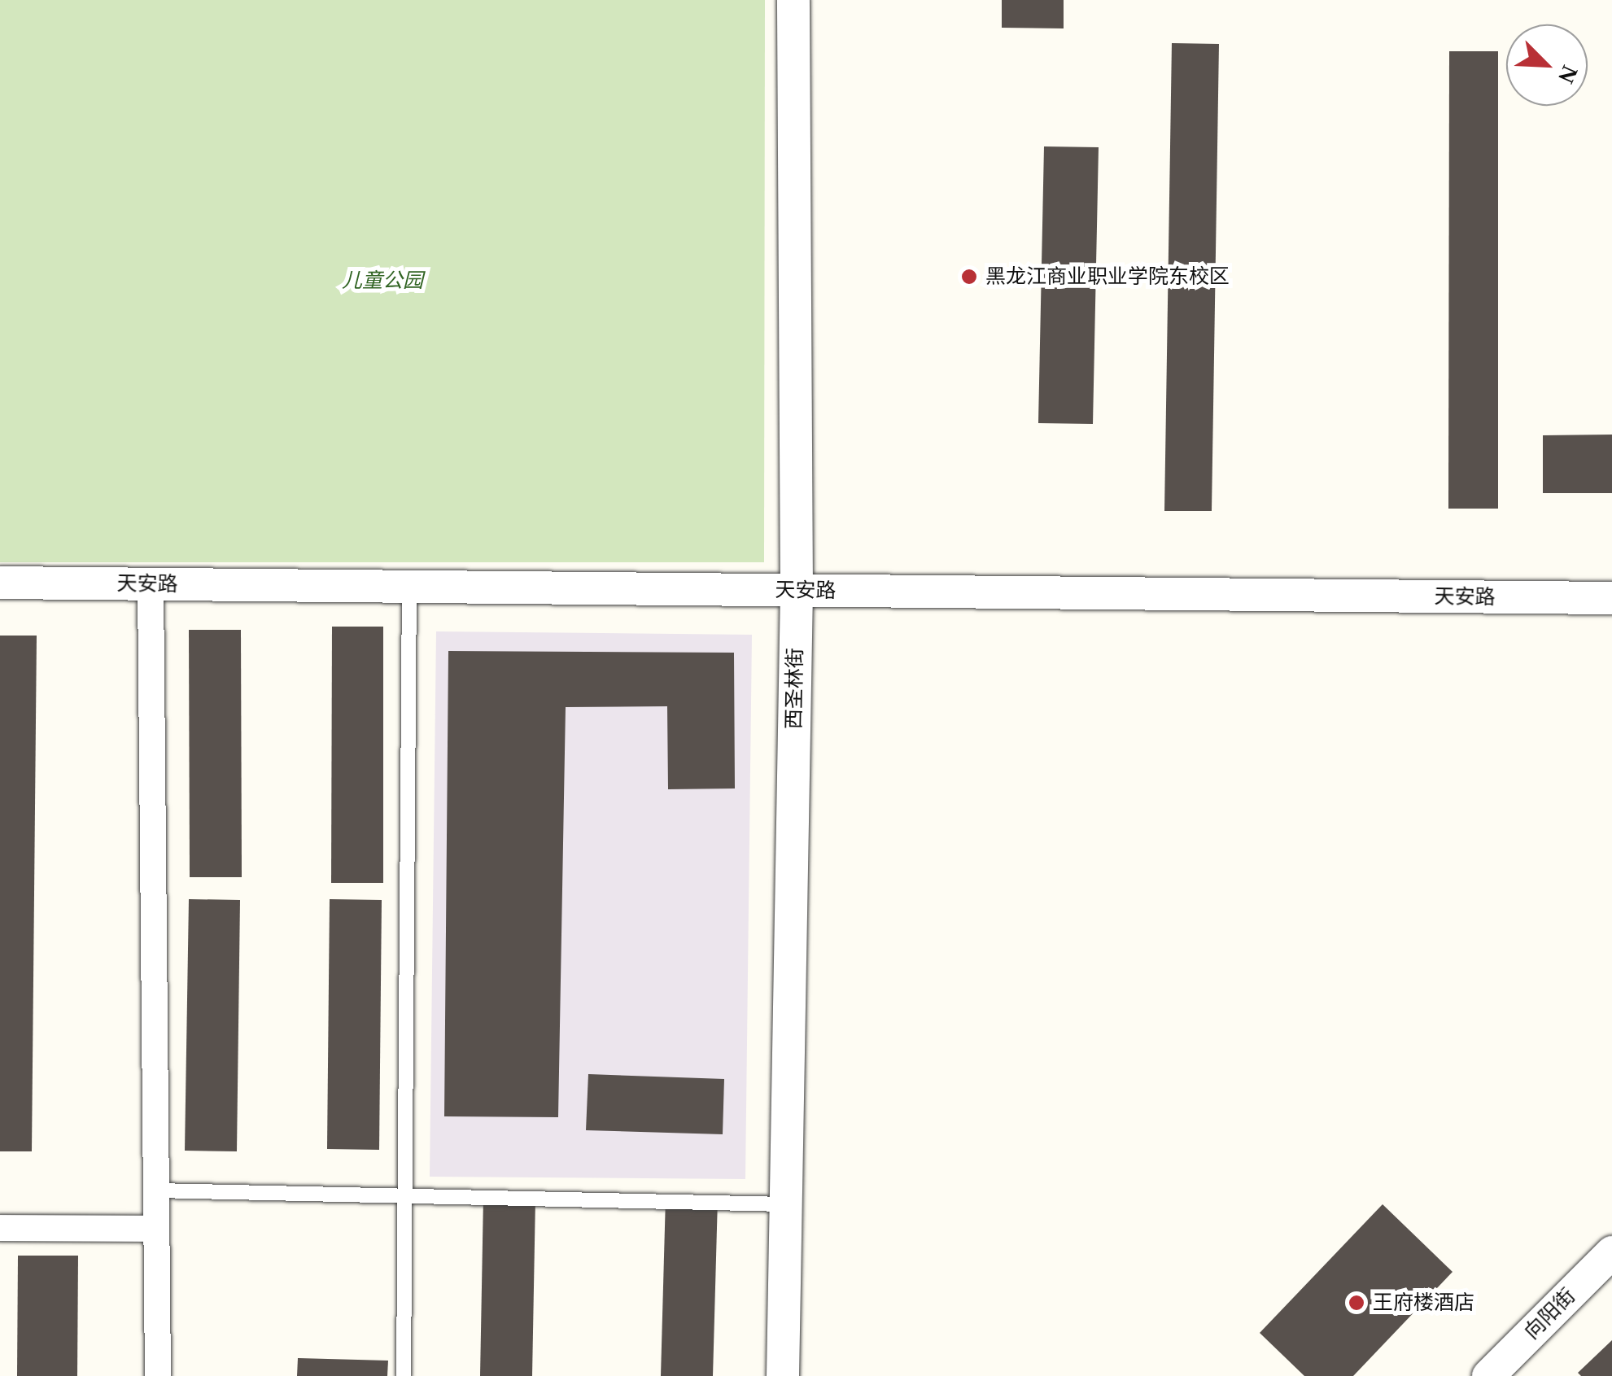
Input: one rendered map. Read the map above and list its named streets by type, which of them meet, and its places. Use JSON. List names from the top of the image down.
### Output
{
  "streets": {
    "street": ["天安路", "西圣林街", "向阳街"]
  },
  "crossings": [
    ["天安路", "西圣林街"]
  ],
  "parks": ["儿童公园"],
  "places": ["黑龙江商业职业学院东校区", "王府楼酒店"],
  "north": "bottom right"
}
